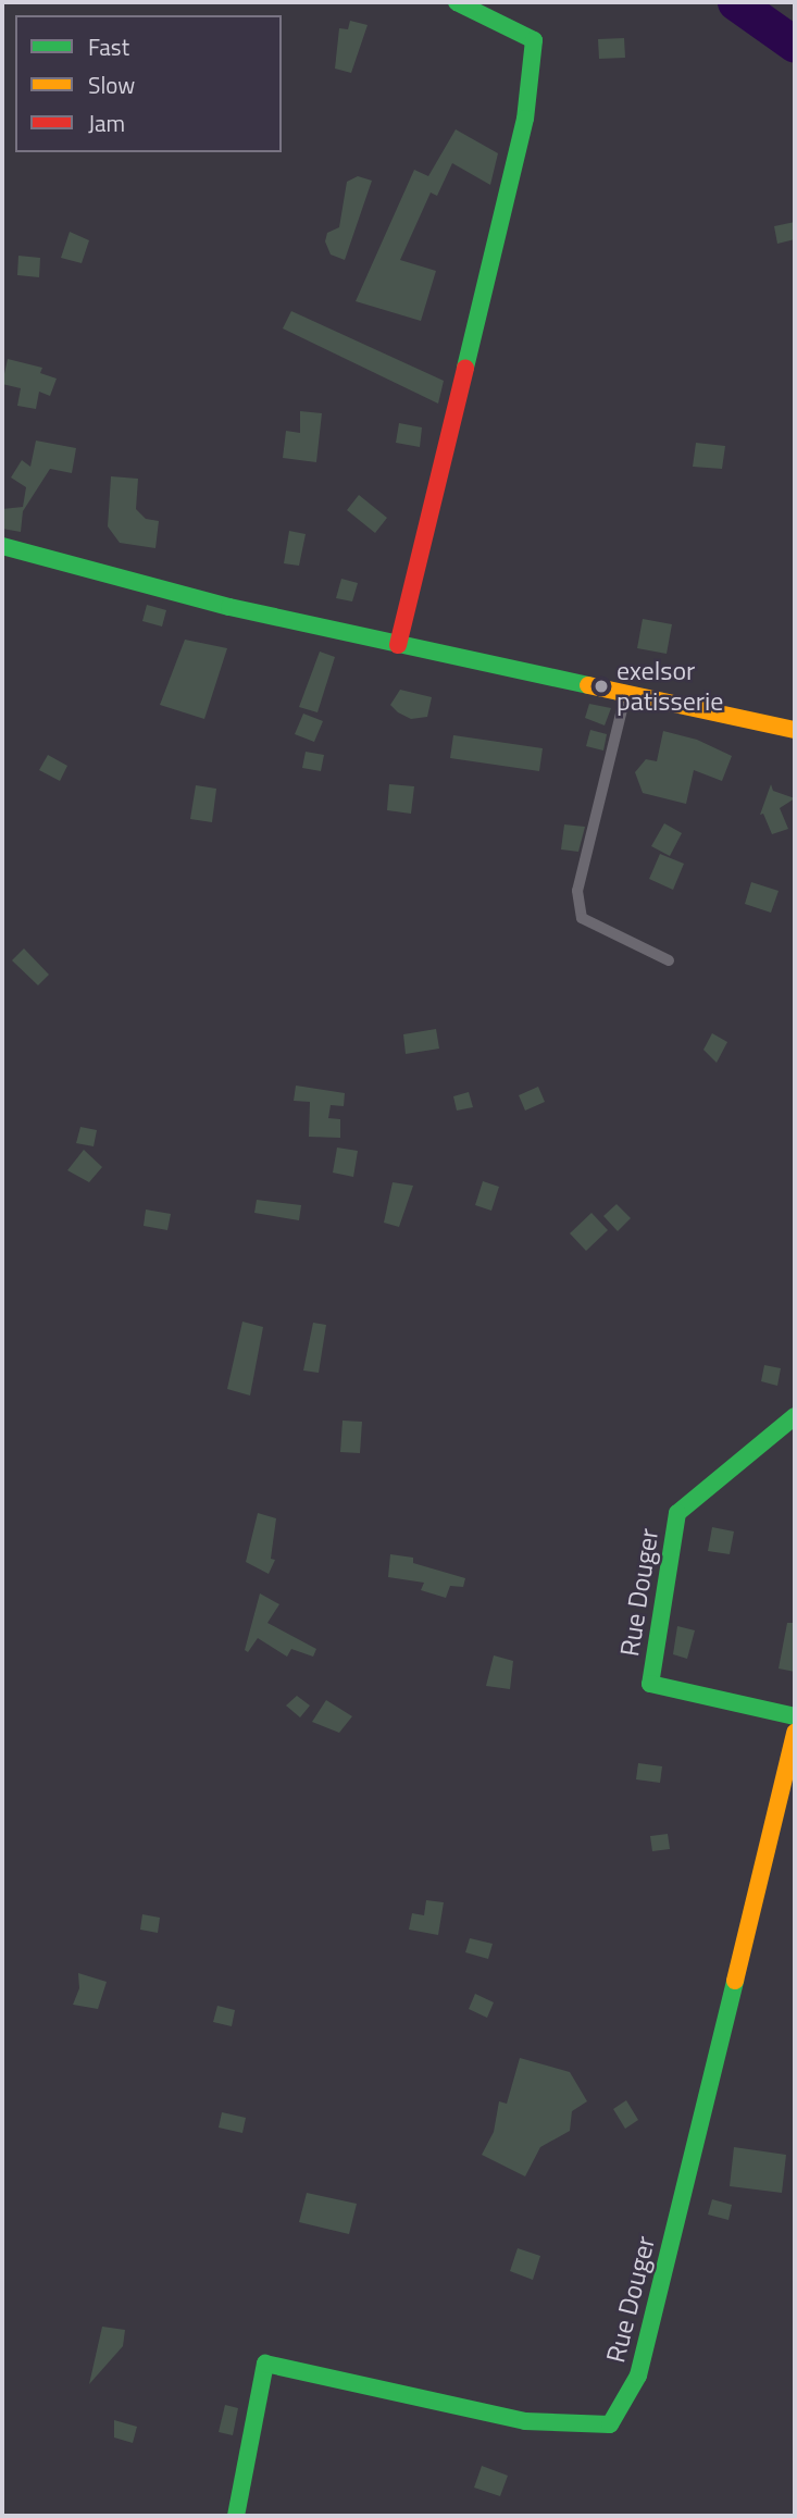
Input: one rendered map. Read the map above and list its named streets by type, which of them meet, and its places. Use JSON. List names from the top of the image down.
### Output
{
  "streets": {
    "street": ["Rue Douger"]
  },
  "places": ["exelsor patisserie"],
  "legend": ["Fast", "Slow", "Jam"]
}
